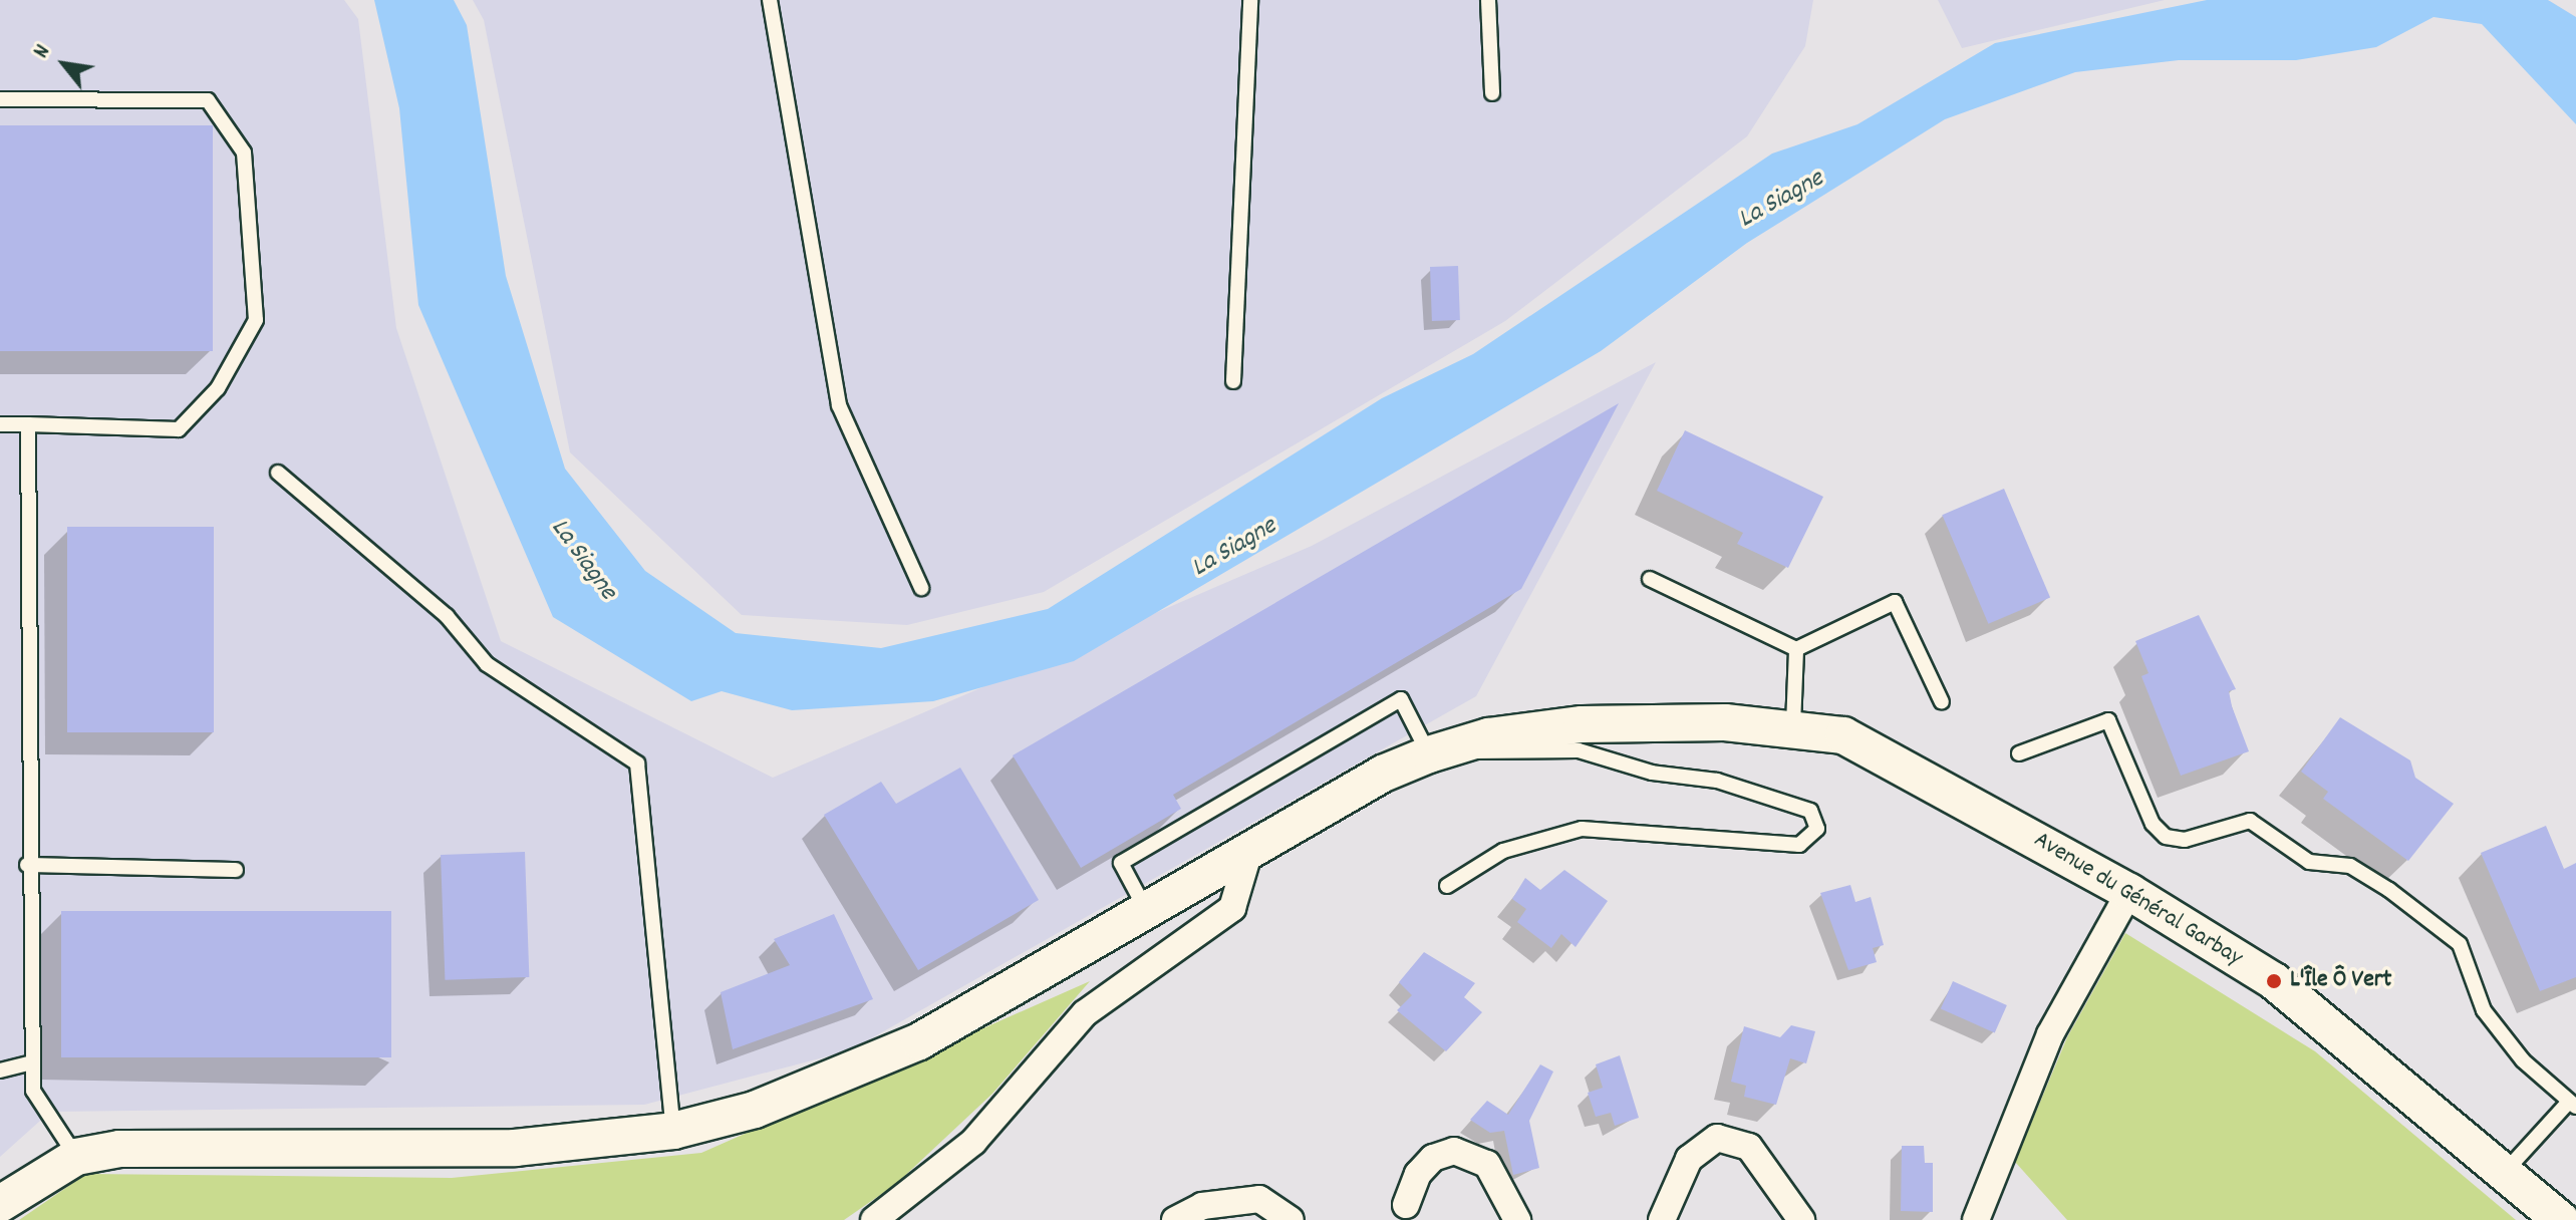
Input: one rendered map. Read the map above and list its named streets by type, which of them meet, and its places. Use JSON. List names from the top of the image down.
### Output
{
  "streets": {
    "main road": ["Avenue du Général Garbay"]
  },
  "water": ["La Siagne"],
  "places": ["L'Île Ô Vert"],
  "north": "top left"
}
